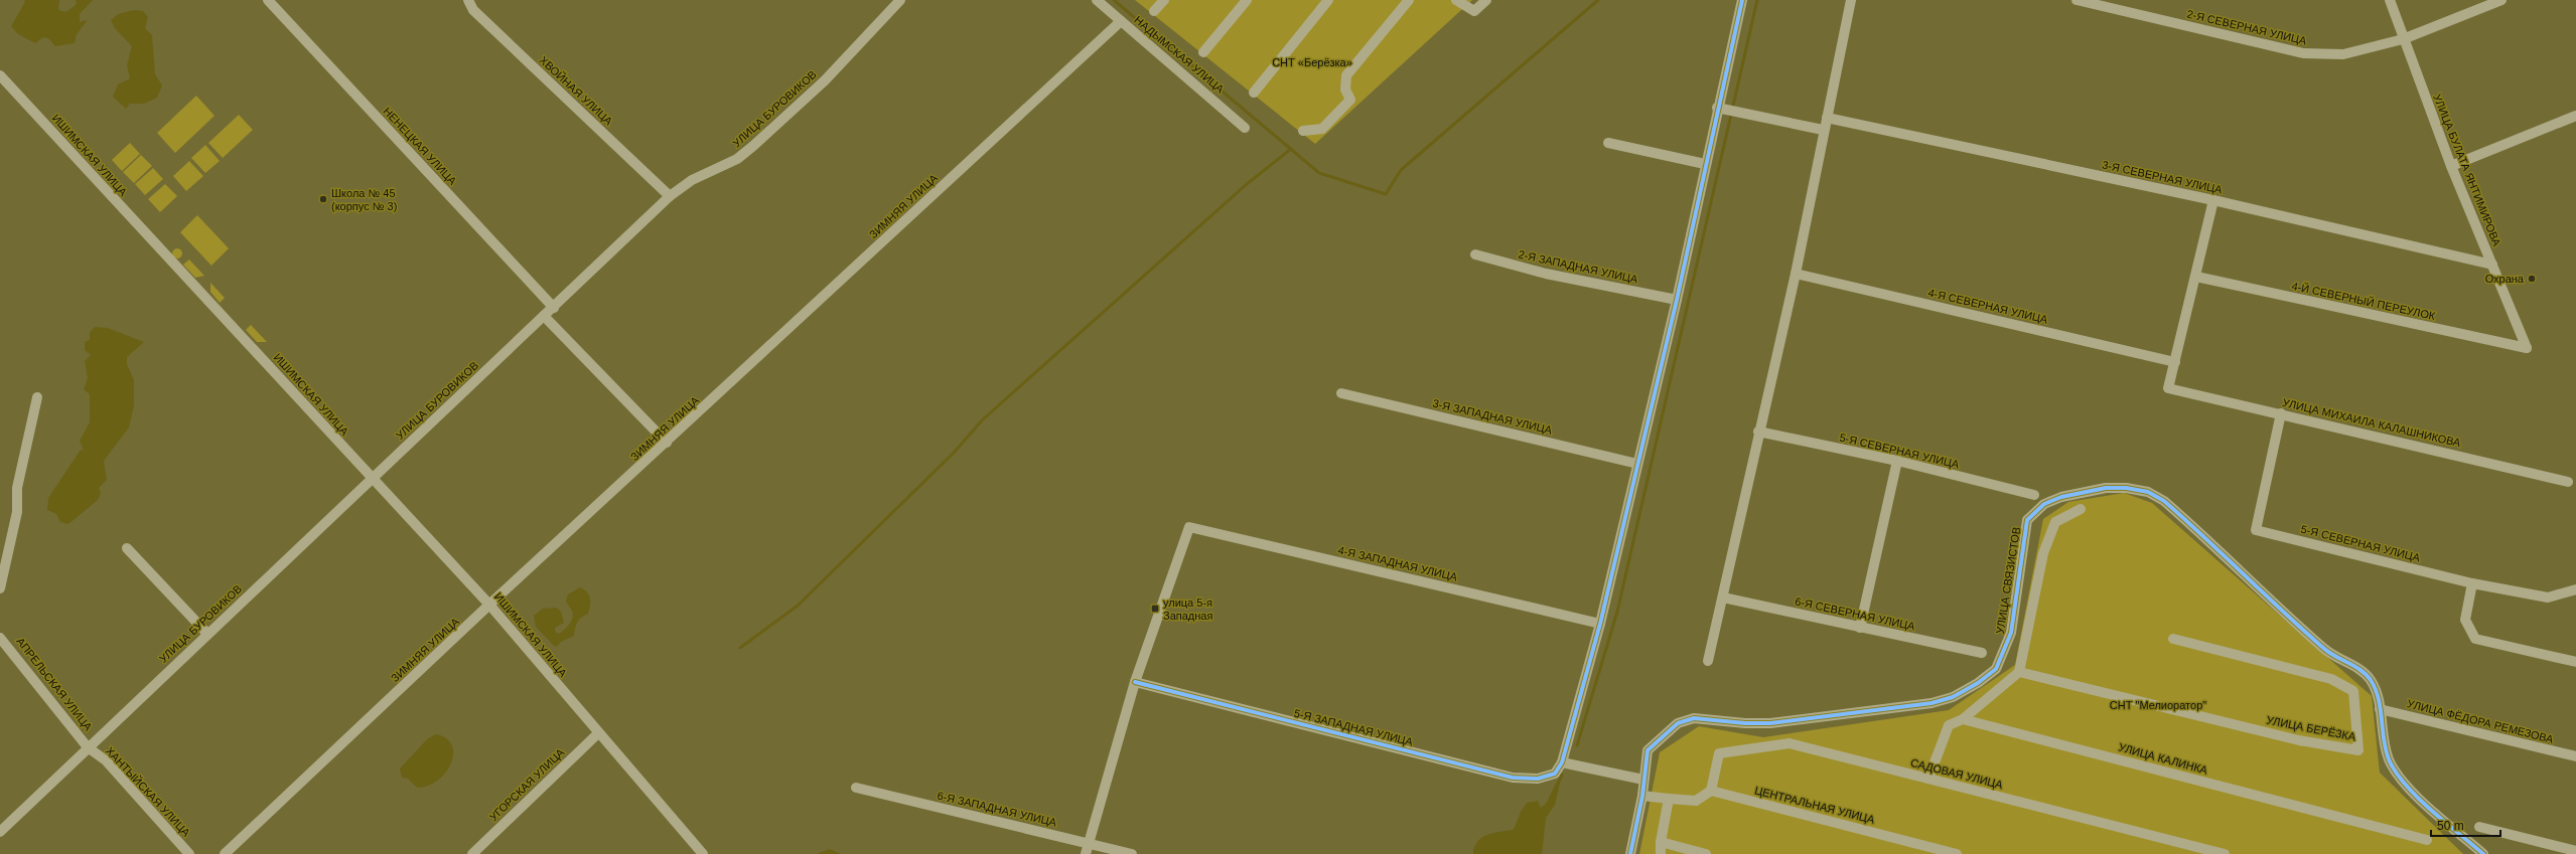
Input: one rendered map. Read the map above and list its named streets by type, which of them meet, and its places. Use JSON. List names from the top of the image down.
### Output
{
  "streets": {
    "street": [
      "2-Я СЕВЕРНАЯ УЛИЦА",
      "НАДЫМСКАЯ УЛИЦА",
      "ХВОЙНАЯ УЛИЦА",
      "УЛИЦА БУРОВИКОВ",
      "НЕНЕЦКАЯ УЛИЦА",
      "ИШИМСКАЯ УЛИЦА",
      "УЛИЦА БУЛАТА ЯНТИМИРОВА",
      "3-Я СЕВЕРНАЯ УЛИЦА",
      "ЗИМНЯЯ УЛИЦА",
      "2-Я ЗАПАДНАЯ УЛИЦА",
      "4-Й СЕВЕРНЫЙ ПЕРЕУЛОК",
      "4-Я СЕВЕРНАЯ УЛИЦА",
      "3-Я ЗАПАДНАЯ УЛИЦА",
      "УЛИЦА МИХАИЛА КАЛАШНИКОВА",
      "5-Я СЕВЕРНАЯ УЛИЦА",
      "4-Я ЗАПАДНАЯ УЛИЦА",
      "УЛИЦА СВЯЗИСТОВ",
      "6-Я СЕВЕРНАЯ УЛИЦА",
      "АПРЕЛЬСКАЯ УЛИЦА",
      "УЛИЦА ФЁДОРА РЕМЕЗОВА",
      "5-Я ЗАПАДНАЯ УЛИЦА",
      "УЛИЦА БЕРЁЗКА",
      "УЛИЦА КАЛИНКА",
      "САДОВАЯ УЛИЦА",
      "УГОРСКАЯ УЛИЦА",
      "ХАНТЫЙСКАЯ УЛИЦА",
      "ЦЕНТРАЛЬНАЯ УЛИЦА",
      "6-Я ЗАПАДНАЯ УЛИЦА"
    ]
  },
  "crossings": [
    ["2-Я СЕВЕРНАЯ УЛИЦА", "УЛИЦА БУЛАТА ЯНТИМИРОВА"],
    ["НАДЫМСКАЯ УЛИЦА", "ЗИМНЯЯ УЛИЦА"],
    ["ХВОЙНАЯ УЛИЦА", "УЛИЦА БУРОВИКОВ"],
    ["УЛИЦА БУРОВИКОВ", "НЕНЕЦКАЯ УЛИЦА"],
    ["УЛИЦА БУРОВИКОВ", "ИШИМСКАЯ УЛИЦА"],
    ["УЛИЦА БУРОВИКОВ", "АПРЕЛЬСКАЯ УЛИЦА"],
    ["УЛИЦА БУРОВИКОВ", "ХАНТЫЙСКАЯ УЛИЦА"],
    ["ИШИМСКАЯ УЛИЦА", "ЗИМНЯЯ УЛИЦА"],
    ["ИШИМСКАЯ УЛИЦА", "УГОРСКАЯ УЛИЦА"],
    ["УЛИЦА БУЛАТА ЯНТИМИРОВА", "3-Я СЕВЕРНАЯ УЛИЦА"],
    ["УЛИЦА БУЛАТА ЯНТИМИРОВА", "4-Й СЕВЕРНЫЙ ПЕРЕУЛОК"],
    ["4-Я СЕВЕРНАЯ УЛИЦА", "УЛИЦА МИХАИЛА КАЛАШНИКОВА"],
    ["УЛИЦА МИХАИЛА КАЛАШНИКОВА", "5-Я СЕВЕРНАЯ УЛИЦА"],
    ["4-Я ЗАПАДНАЯ УЛИЦА", "5-Я ЗАПАДНАЯ УЛИЦА"],
    ["УЛИЦА СВЯЗИСТОВ", "УЛИЦА ФЁДОРА РЕМЕЗОВА"],
    ["АПРЕЛЬСКАЯ УЛИЦА", "ХАНТЫЙСКАЯ УЛИЦА"],
    ["САДОВАЯ УЛИЦА", "ЦЕНТРАЛЬНАЯ УЛИЦА"]
  ],
  "parks": ["СНТ «Берёзка»", "СНТ \"Мелиоратор\""],
  "places": {
    "other": ["Школа № 45 (корпус № 3)", "Охрана"],
    "transit": ["улица 5-я Западная"]
  },
  "scale_bar": "50 m"
}
